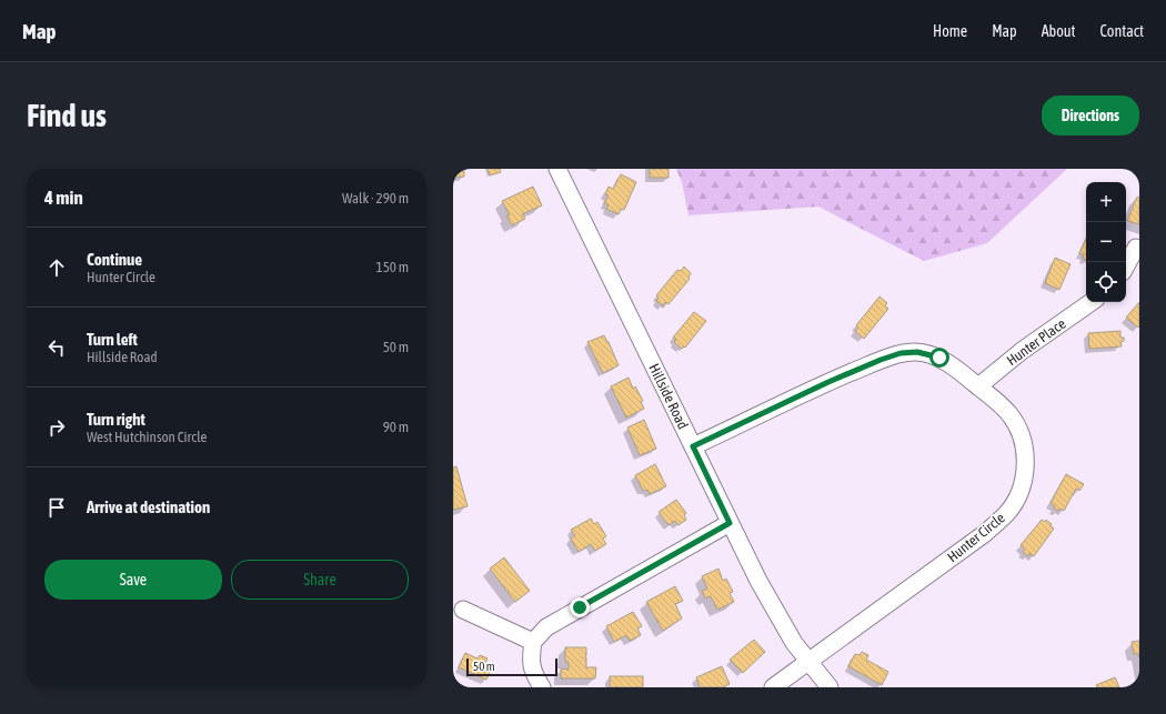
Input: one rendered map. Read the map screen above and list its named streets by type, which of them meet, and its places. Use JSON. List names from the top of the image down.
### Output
{
  "streets": {
    "street": ["Hunter Place", "Hillside Road", "Hunter Circle"]
  },
  "crossings": [
    ["Hunter Place", "Hunter Circle"],
    ["Hillside Road", "Hunter Circle"]
  ],
  "scale_bar": "50 m",
  "page": {
    "header": "Map",
    "nav": [
      "Home",
      "Map",
      "About",
      "Contact"
    ],
    "buttons": [
      "Directions",
      ["Save", "Share"]
    ],
    "title": "Find us",
    "heading": ["4 min", "Walk · 290 m"],
    "map_buttons": ["+", "−"],
    "list": [
      ["Continue", "Hunter Circle", "150 m"],
      ["Turn left", "Hillside Road", "50 m"],
      ["Turn right", "West Hutchinson Circle", "90 m"],
      "Arrive at destination"
    ],
    "scale": "50 m"
  }
}
